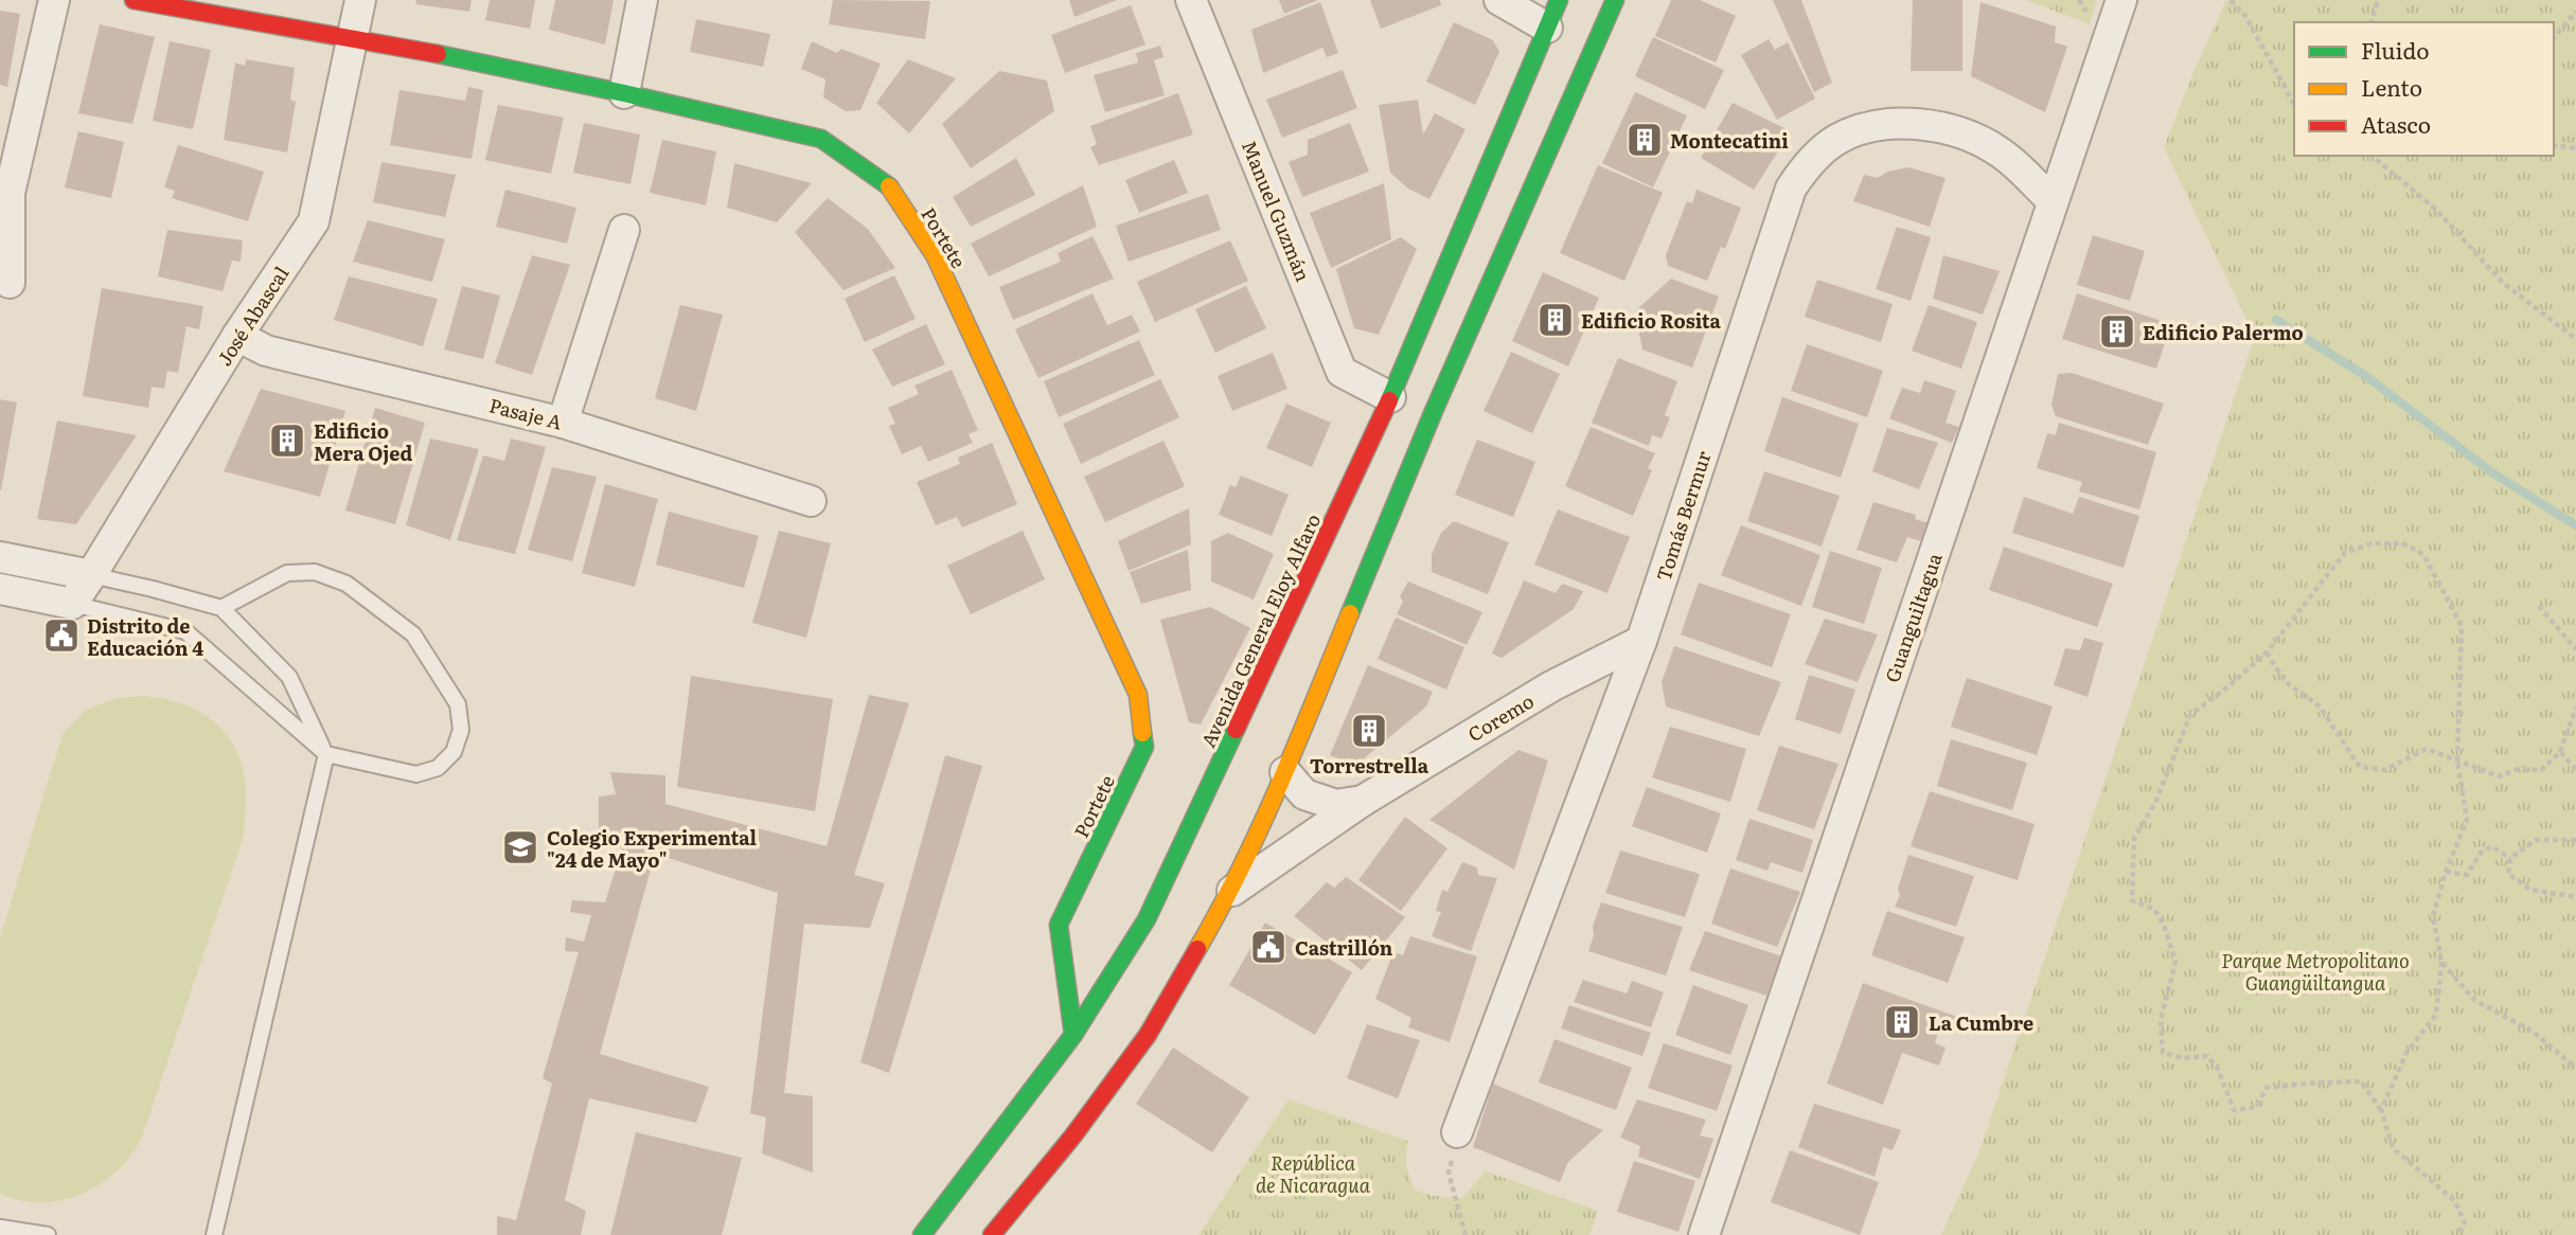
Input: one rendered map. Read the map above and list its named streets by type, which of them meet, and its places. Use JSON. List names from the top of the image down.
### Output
{
  "streets": {
    "main road": ["Portete", "Avenida General Eloy Alfaro"],
    "street": [
      "Manuel Guzmán",
      "José Abascal",
      "Pasaje A",
      "Tomás Bermur",
      "Guanguiltagua",
      "Coremo"
    ]
  },
  "crossings": [
    ["Manuel Guzmán", "Avenida General Eloy Alfaro"],
    ["Portete", "José Abascal"],
    ["Portete", "Avenida General Eloy Alfaro"],
    ["José Abascal", "Pasaje A"],
    ["Tomás Bermur", "Guanguiltagua"],
    ["Tomás Bermur", "Coremo"]
  ],
  "parks": ["Parque Metropolitano Guangüiltangua", "República de Nicaragua"],
  "places": {
    "building": [
      "Montecatini",
      "Edificio Rosita",
      "Edificio Palermo",
      "Edificio Mera Ojed",
      "Torrestrella",
      "La Cumbre"
    ],
    "public building": ["Distrito de Educación 4", "Castrillón"],
    "school or university": ["Colegio Experimental \"24 de Mayo\""]
  },
  "legend": ["Fluido", "Lento", "Atasco"]
}
